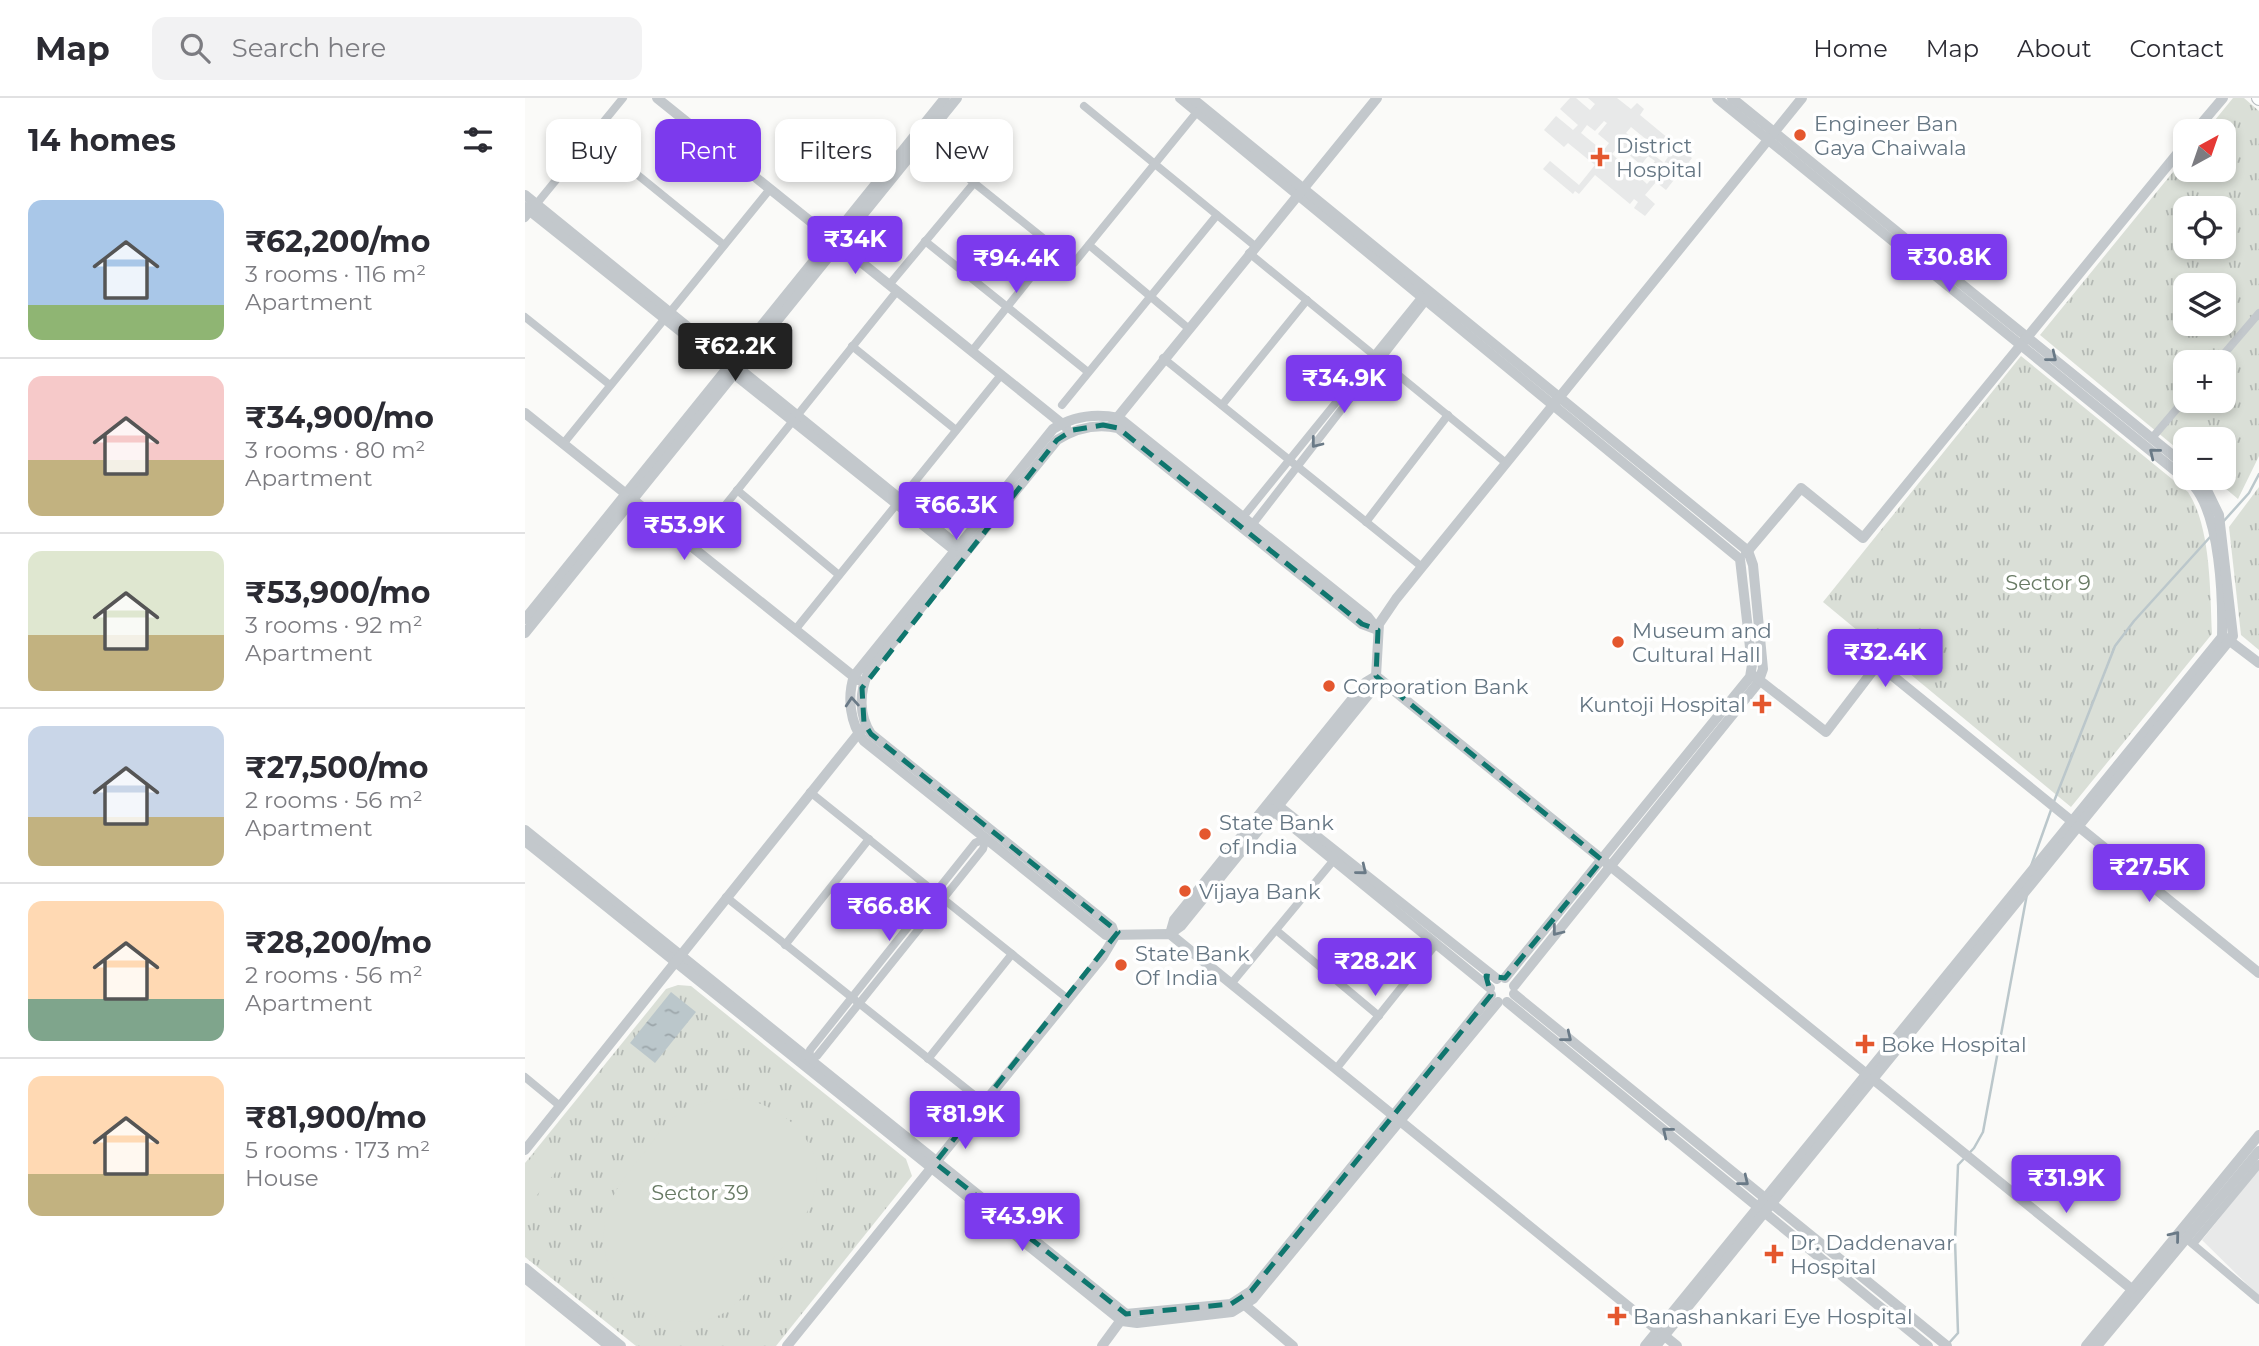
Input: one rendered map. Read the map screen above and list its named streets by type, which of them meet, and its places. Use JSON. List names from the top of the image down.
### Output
{
  "parks": ["Sector 9", "Sector 39"],
  "places": {
    "other": [
      "Engineer Ban Gaya Chaiwala",
      "Museum and Cultural Hall",
      "Corporation Bank",
      "State Bank of India",
      "Vijaya Bank",
      "State Bank Of India"
    ],
    "health": [
      "District Hospital",
      "Kuntoji Hospital",
      "Boke Hospital",
      "Dr. Daddenavar Hospital",
      "Banashankari Eye Hospital"
    ]
  },
  "north": "top right",
  "page": {
    "header": "Map",
    "search": "Search here",
    "nav": [
      "Home",
      "Map",
      "About",
      "Contact"
    ],
    "heading": "14 homes",
    "map_buttons": ["+", "−"],
    "chip": [
      "Buy",
      "Rent",
      "Filters",
      "New"
    ],
    "list": [
      {
        "name": "₹62,200/mo",
        "note": "3 rooms · 116 m² · Apartment"
      },
      {
        "name": "₹34,900/mo",
        "note": "3 rooms · 80 m² · Apartment"
      },
      {
        "name": "₹53,900/mo",
        "note": "3 rooms · 92 m² · Apartment"
      },
      {
        "name": "₹27,500/mo",
        "note": "2 rooms · 56 m² · Apartment"
      },
      {
        "name": "₹28,200/mo",
        "note": "2 rooms · 56 m² · Apartment"
      },
      {
        "name": "₹81,900/mo",
        "note": "5 rooms · 173 m² · House"
      }
    ],
    "price": [
      "₹34K",
      "₹30.8K",
      "₹94.4K",
      "₹62.2K",
      "₹34.9K",
      "₹66.3K",
      "₹53.9K",
      "₹32.4K",
      "₹27.5K",
      "₹66.8K",
      "₹28.2K",
      "₹81.9K",
      "₹31.9K",
      "₹43.9K"
    ]
  }
}
